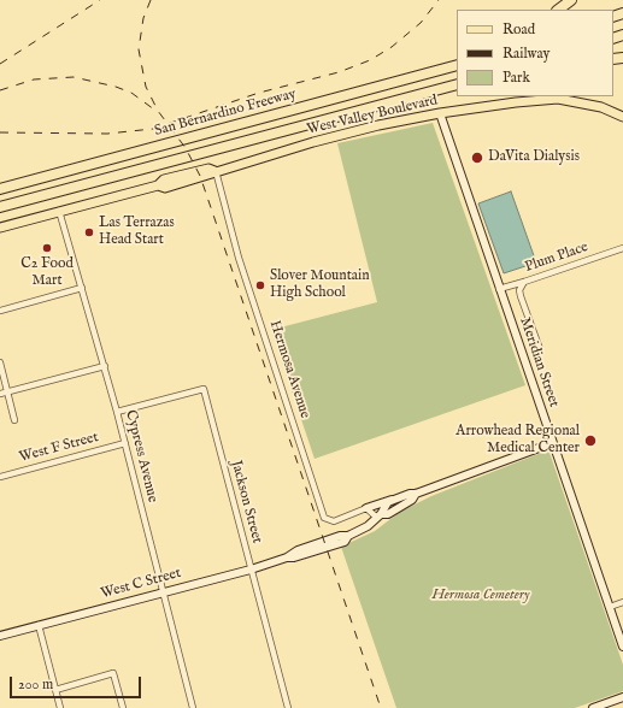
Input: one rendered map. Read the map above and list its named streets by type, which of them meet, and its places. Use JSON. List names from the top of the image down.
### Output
{
  "streets": {
    "highway": ["San Bernardino Freeway"],
    "main road": ["West Valley Boulevard"],
    "street": [
      "Plum Place",
      "Meridian Street",
      "Hermosa Avenue",
      "West F Street",
      "Cypress Avenue",
      "Jackson Street",
      "West C Street"
    ]
  },
  "crossings": [
    ["West Valley Boulevard", "Meridian Street"],
    ["West Valley Boulevard", "Hermosa Avenue"],
    ["West Valley Boulevard", "Cypress Avenue"],
    ["Plum Place", "Meridian Street"],
    ["Meridian Street", "West C Street"],
    ["West F Street", "Cypress Avenue"],
    ["Cypress Avenue", "Jackson Street"],
    ["Cypress Avenue", "West C Street"],
    ["Jackson Street", "West C Street"]
  ],
  "parks": ["Hermosa Cemetery"],
  "places": [
    "DaVita Dialysis",
    "Las Terrazas Head Start",
    "C2 Food Mart",
    "Slover Mountain High School",
    "Arrowhead Regional Medical Center"
  ],
  "legend": ["Road", "Railway", "Park"],
  "scale_bar": "200 m"
}
